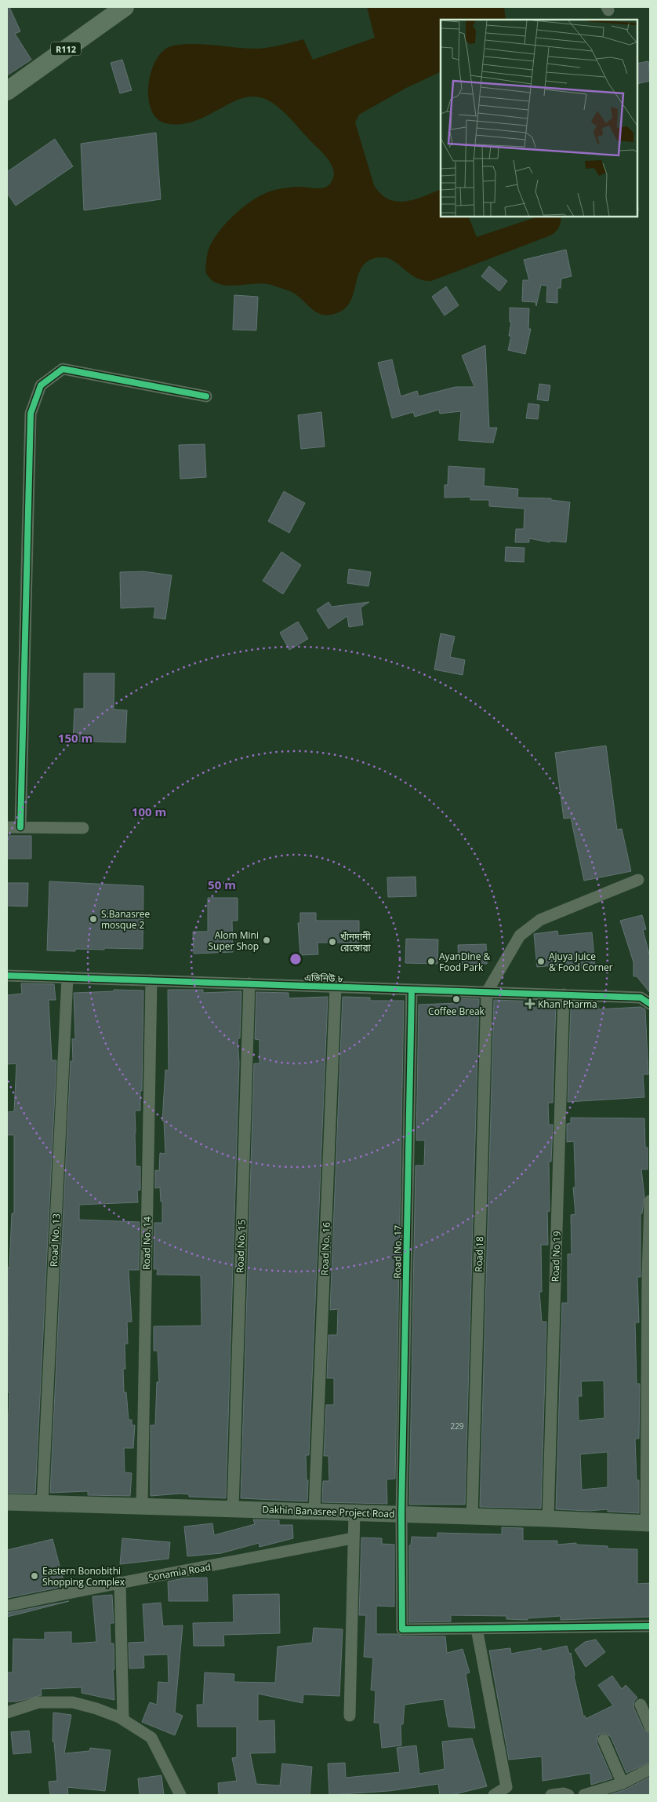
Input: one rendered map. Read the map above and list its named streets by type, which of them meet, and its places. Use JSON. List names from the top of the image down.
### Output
{
  "streets": {
    "main road": ["R112"],
    "street": [
      "এভিনিউ ৮",
      "Road No. 13",
      "Road No. 14",
      "Road No. 15",
      "Road No. 16",
      "Road No. 17",
      "Road 18",
      "Road No 19",
      "Dakhin Banasree Project Road",
      "Sonamia Road"
    ]
  },
  "crossings": [
    ["এভিনিউ ৮", "Road No. 13"],
    ["এভিনিউ ৮", "Road No. 14"],
    ["এভিনিউ ৮", "Road No. 15"],
    ["এভিনিউ ৮", "Road No. 16"],
    ["এভিনিউ ৮", "Road No. 17"],
    ["এভিনিউ ৮", "Road 18"],
    ["এভিনিউ ৮", "Road No 19"],
    ["Road No. 13", "Dakhin Banasree Project Road"],
    ["Road No. 14", "Dakhin Banasree Project Road"],
    ["Road No. 15", "Dakhin Banasree Project Road"],
    ["Road No. 16", "Dakhin Banasree Project Road"],
    ["Road No. 17", "Dakhin Banasree Project Road"],
    ["Road 18", "Dakhin Banasree Project Road"],
    ["Road No 19", "Dakhin Banasree Project Road"]
  ],
  "places": {
    "other": [
      "S.Banasree mosque 2",
      "Alom Mini Super Shop",
      "খাঁনদানী রেস্তোরা",
      "AyanDine & Food Park",
      "Ajuya Juice & Food Corner",
      "Coffee Break",
      "Eastern Bonobithi Shopping Complex"
    ],
    "health": ["Khan Pharma"]
  },
  "house_numbers": ["229"],
  "rings": ["150 m", "100 m", "50 m"]
}
